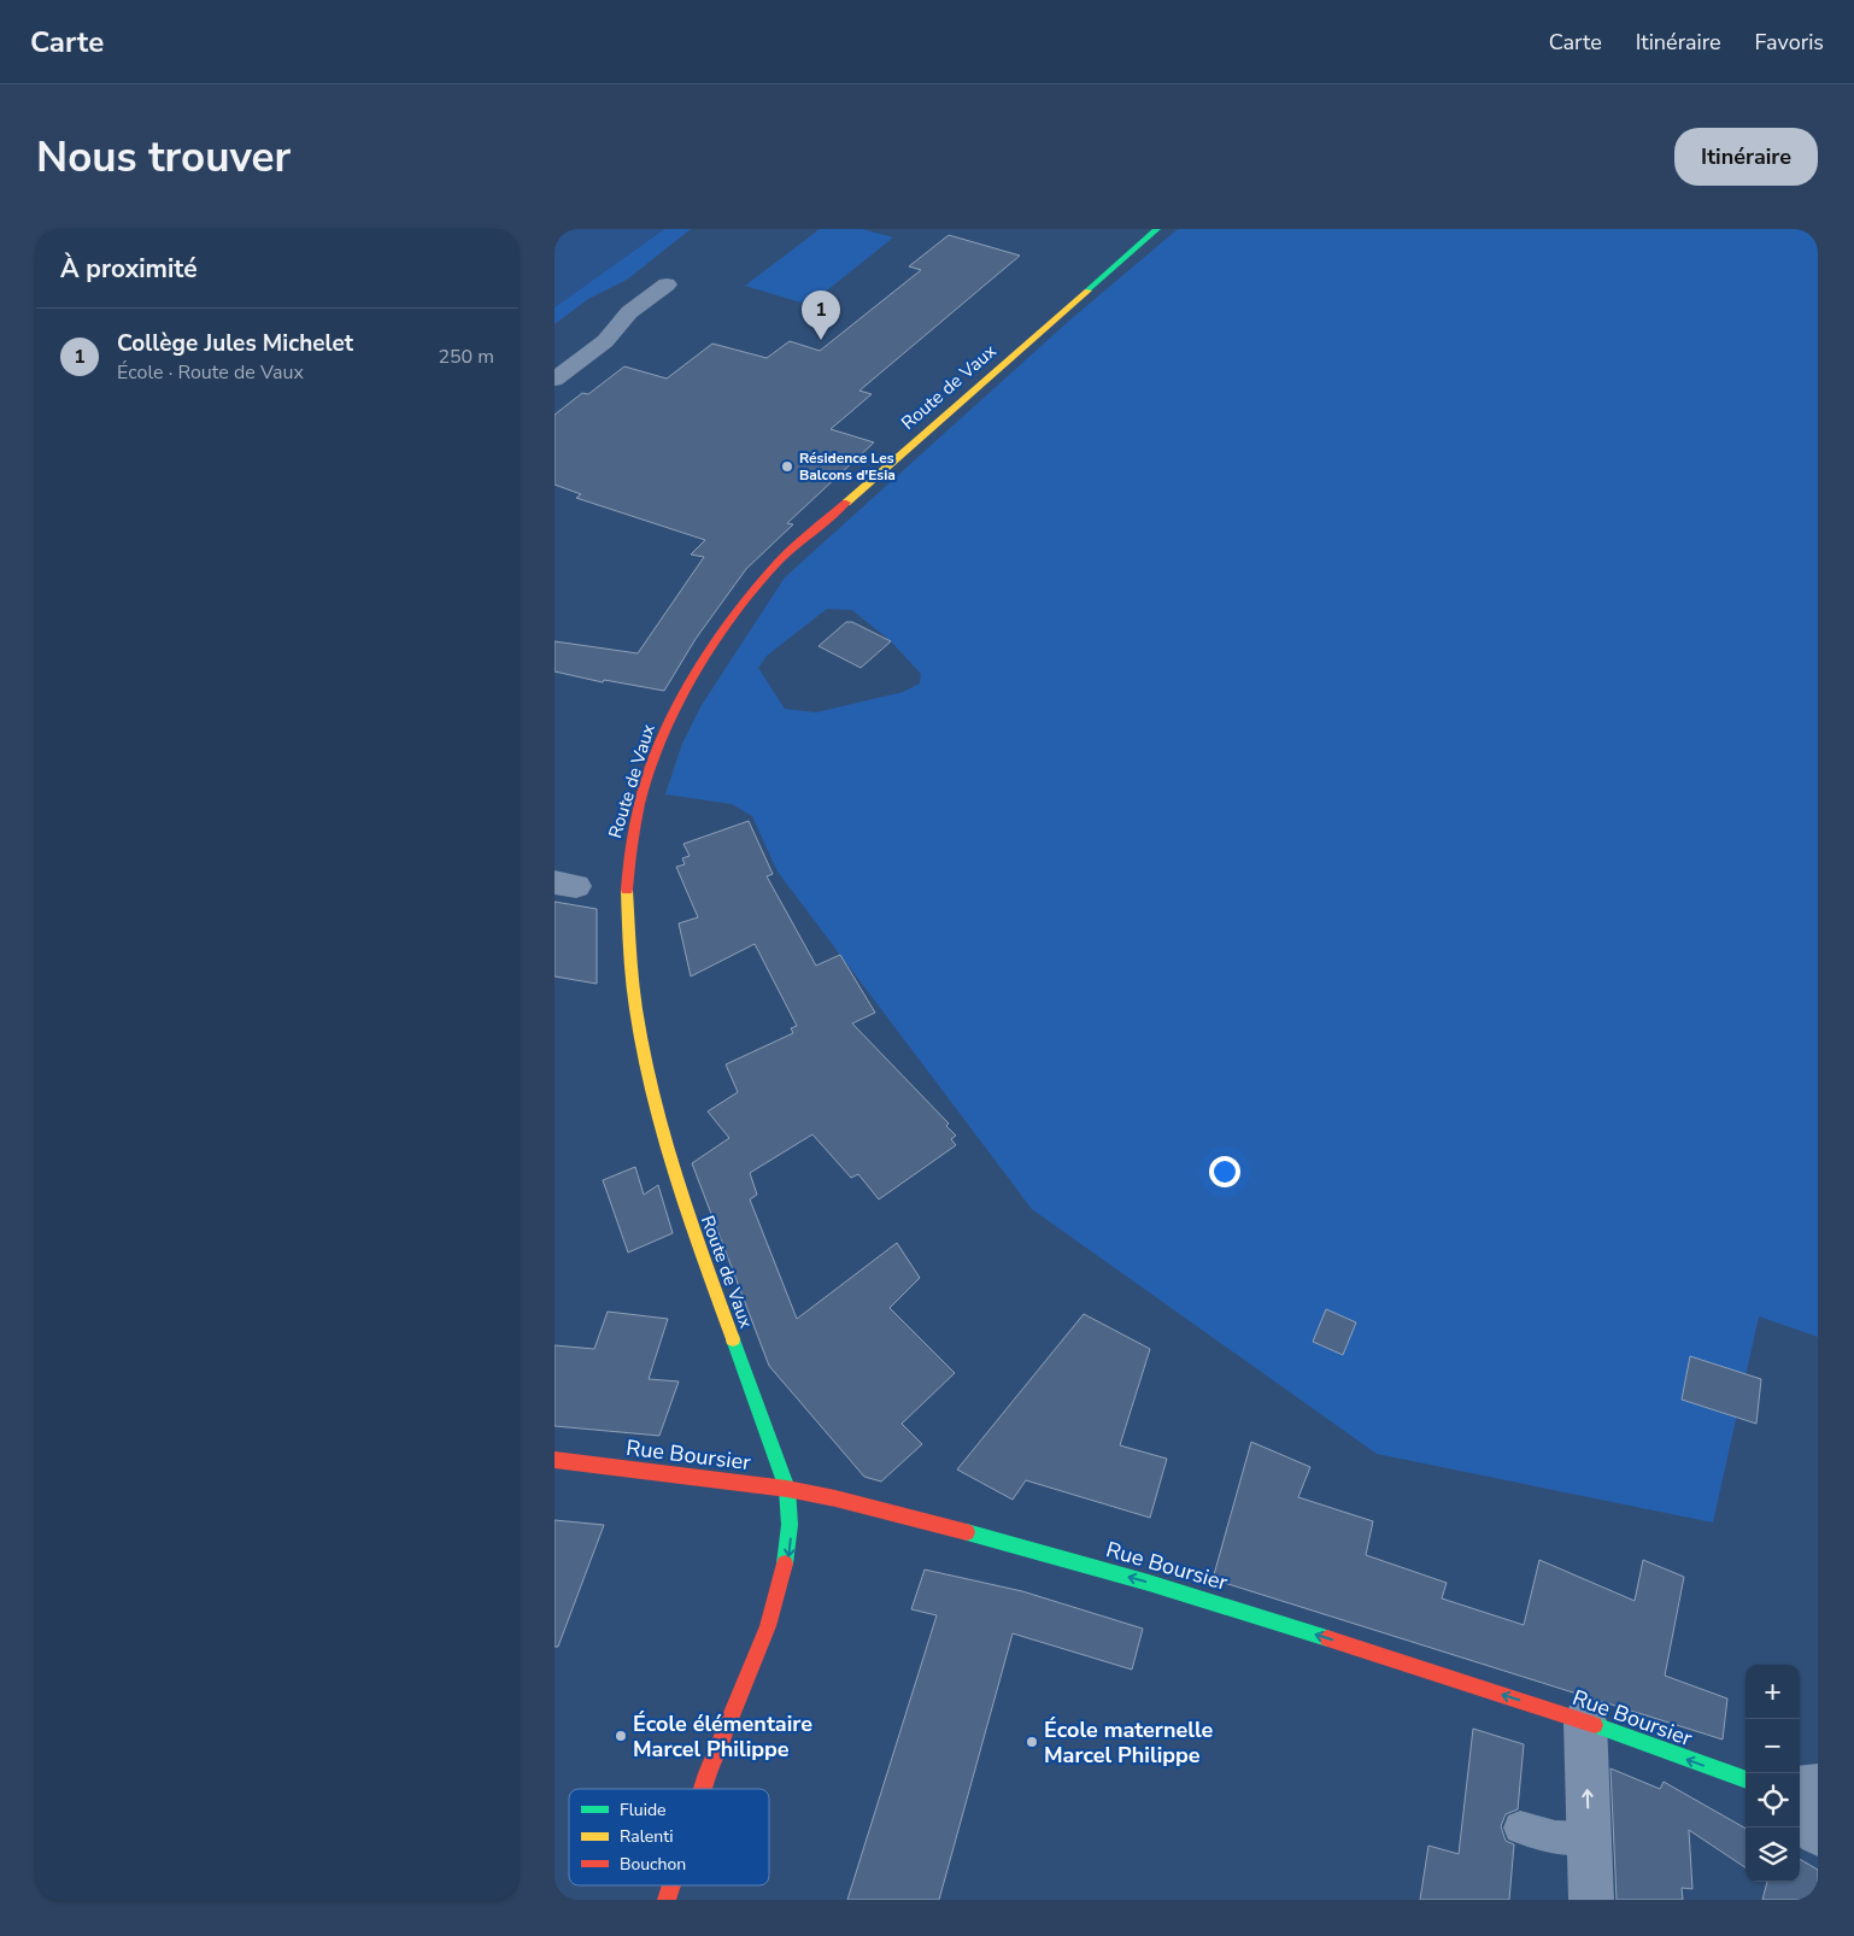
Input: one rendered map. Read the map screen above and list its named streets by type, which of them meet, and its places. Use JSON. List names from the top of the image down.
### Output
{
  "streets": {
    "main road": ["Route de Vaux", "Rue Boursier"]
  },
  "crossings": [
    ["Route de Vaux", "Rue Boursier"]
  ],
  "one_way": ["Rue Boursier"],
  "places": ["Résidence Les Balcons d'Esia", "École élémentaire Marcel Philippe", "École maternelle Marcel Philippe"],
  "legend": ["Fluide", "Ralenti", "Bouchon"],
  "page": {
    "header": "Carte",
    "nav": ["Carte", "Itinéraire", "Favoris"],
    "buttons": "Itinéraire",
    "title": "Nous trouver",
    "heading": "À proximité",
    "pins": "1",
    "list": [
      {
        "mark": "1",
        "name": "Collège Jules Michelet",
        "note": "École · Route de Vaux",
        "value": "250 m"
      }
    ],
    "map_buttons": ["+", "−"]
  }
}
